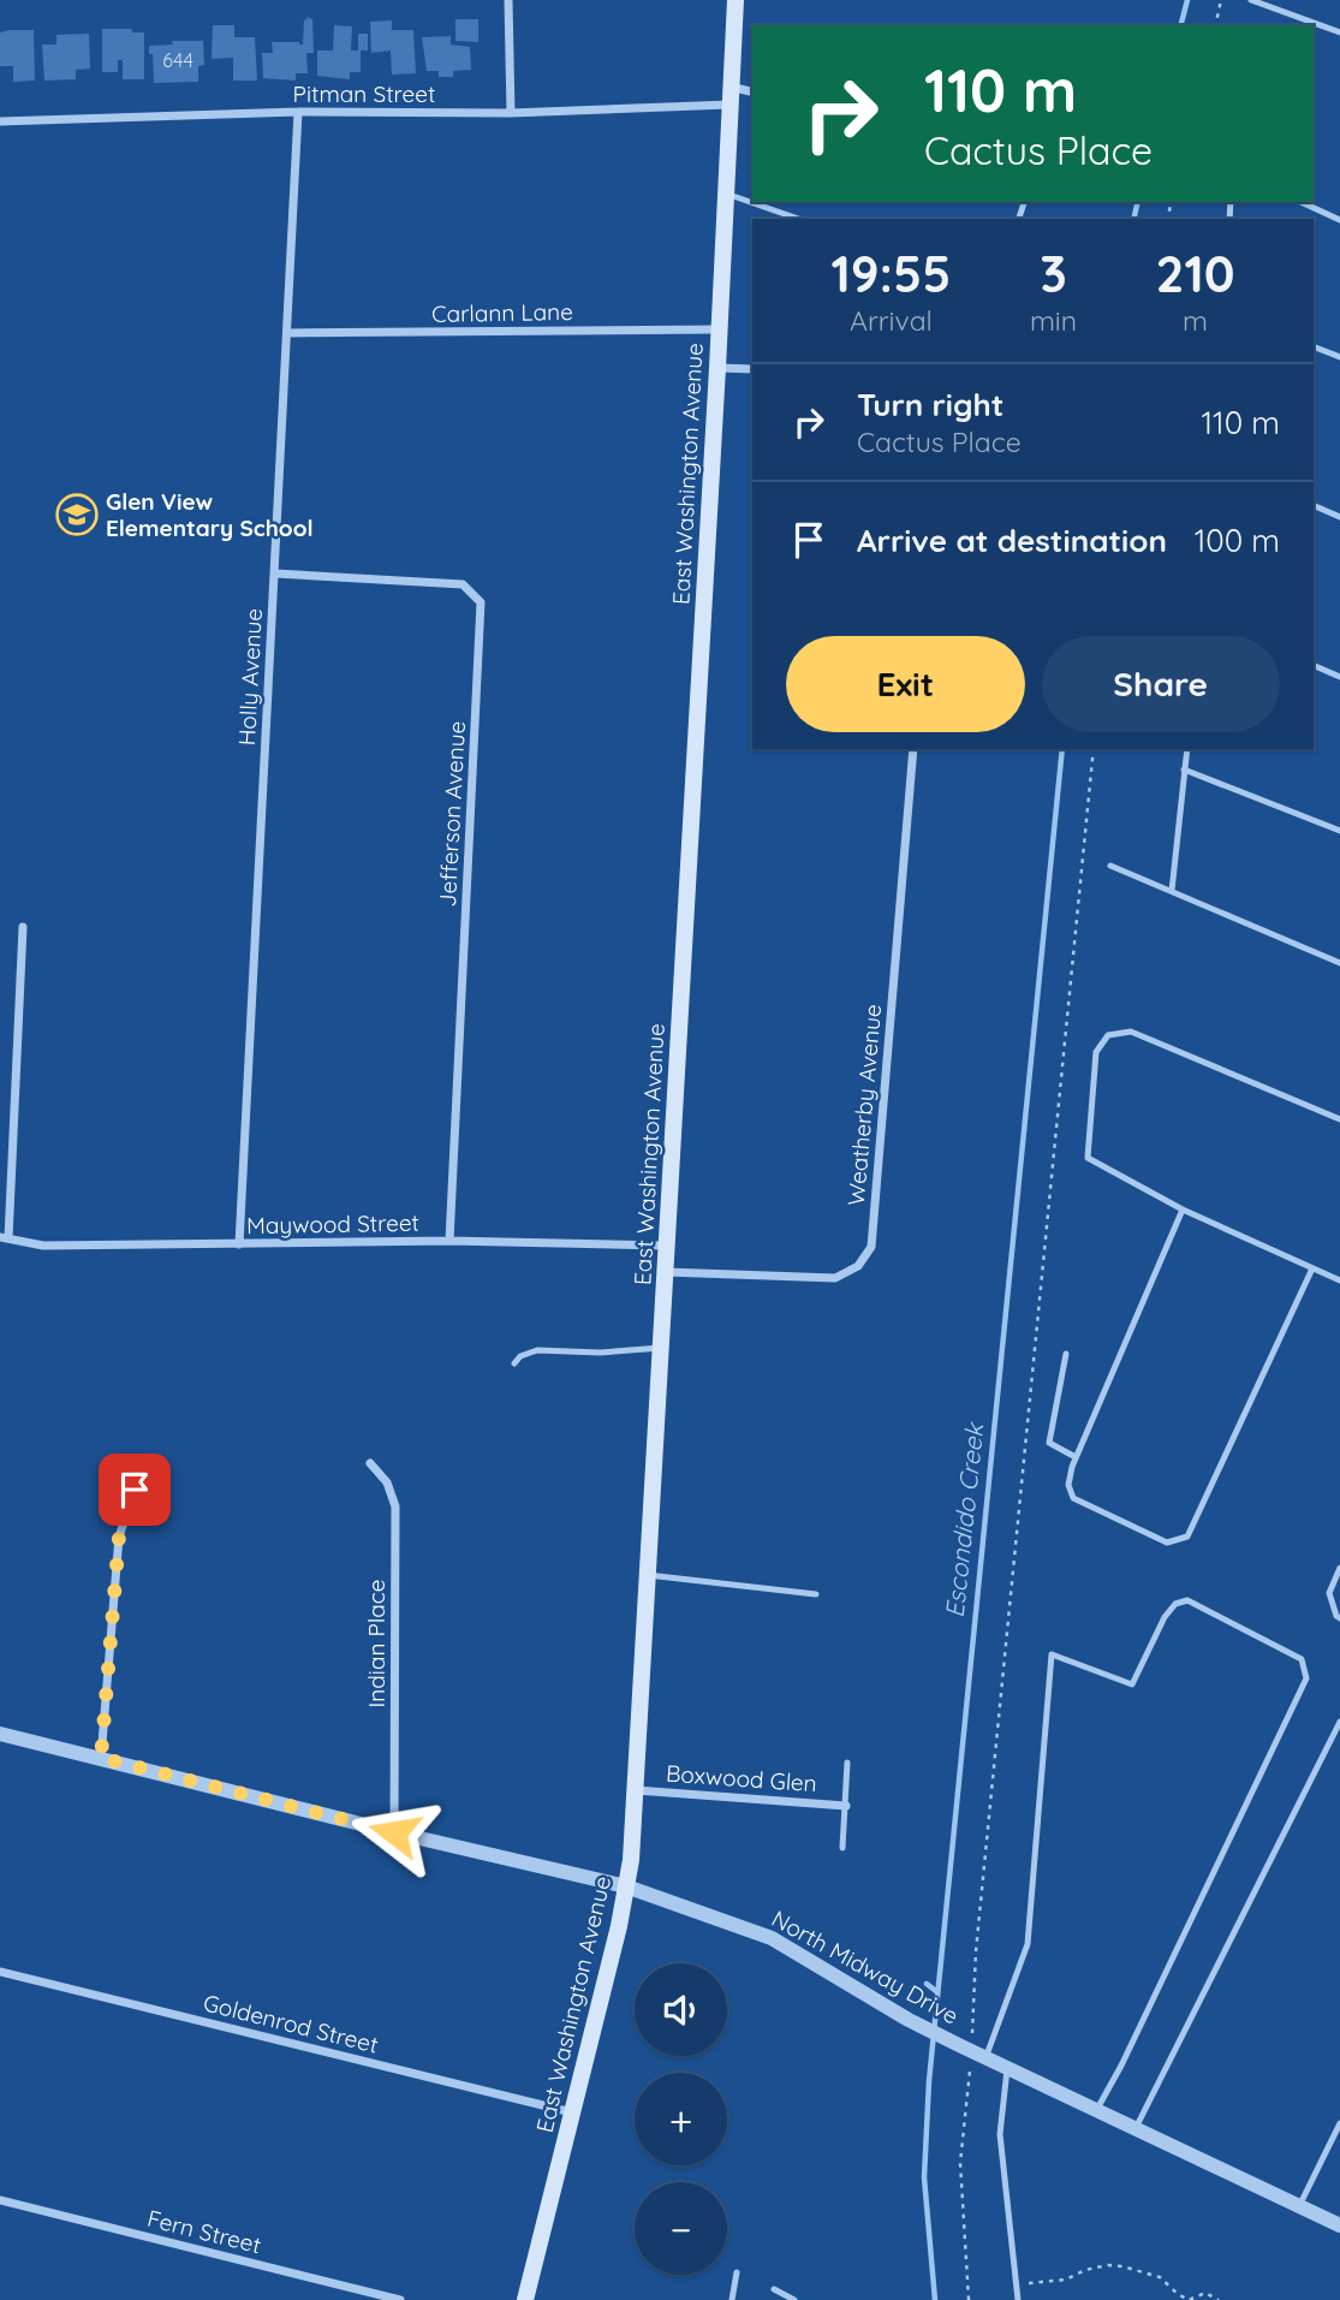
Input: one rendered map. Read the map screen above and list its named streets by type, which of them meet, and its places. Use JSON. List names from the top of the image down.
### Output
{
  "streets": {
    "main road": ["East Washington Avenue"],
    "street": [
      "Pitman Street",
      "Carlann Lane",
      "Holly Avenue",
      "Jefferson Avenue",
      "Weatherby Avenue",
      "Maywood Street",
      "Indian Place",
      "Boxwood Glen",
      "North Midway Drive",
      "Goldenrod Street",
      "Fern Street"
    ]
  },
  "crossings": [
    ["Pitman Street", "East Washington Avenue"],
    ["Pitman Street", "Holly Avenue"],
    ["Carlann Lane", "East Washington Avenue"],
    ["Carlann Lane", "Holly Avenue"],
    ["East Washington Avenue", "Weatherby Avenue"],
    ["East Washington Avenue", "Maywood Street"],
    ["East Washington Avenue", "Boxwood Glen"],
    ["East Washington Avenue", "North Midway Drive"],
    ["East Washington Avenue", "Goldenrod Street"],
    ["Holly Avenue", "Jefferson Avenue"],
    ["Holly Avenue", "Maywood Street"],
    ["Jefferson Avenue", "Maywood Street"],
    ["Indian Place", "North Midway Drive"]
  ],
  "water": ["Escondido Creek"],
  "places": {
    "school or university": ["Glen View Elementary School"]
  },
  "house_numbers": ["644"],
  "page": {
    "turn": ["110 m", "Cactus Place"],
    "eta": [
      "19:55",
      "Arrival",
      "3",
      "min",
      "210",
      "m"
    ],
    "list": [
      {
        "name": "Turn right",
        "note": "Cactus Place",
        "value": "110 m"
      },
      {
        "name": "Arrive at destination",
        "value": "100 m"
      }
    ],
    "buttons": ["Exit", "Share"],
    "map_buttons": ["+", "−"]
  }
}
